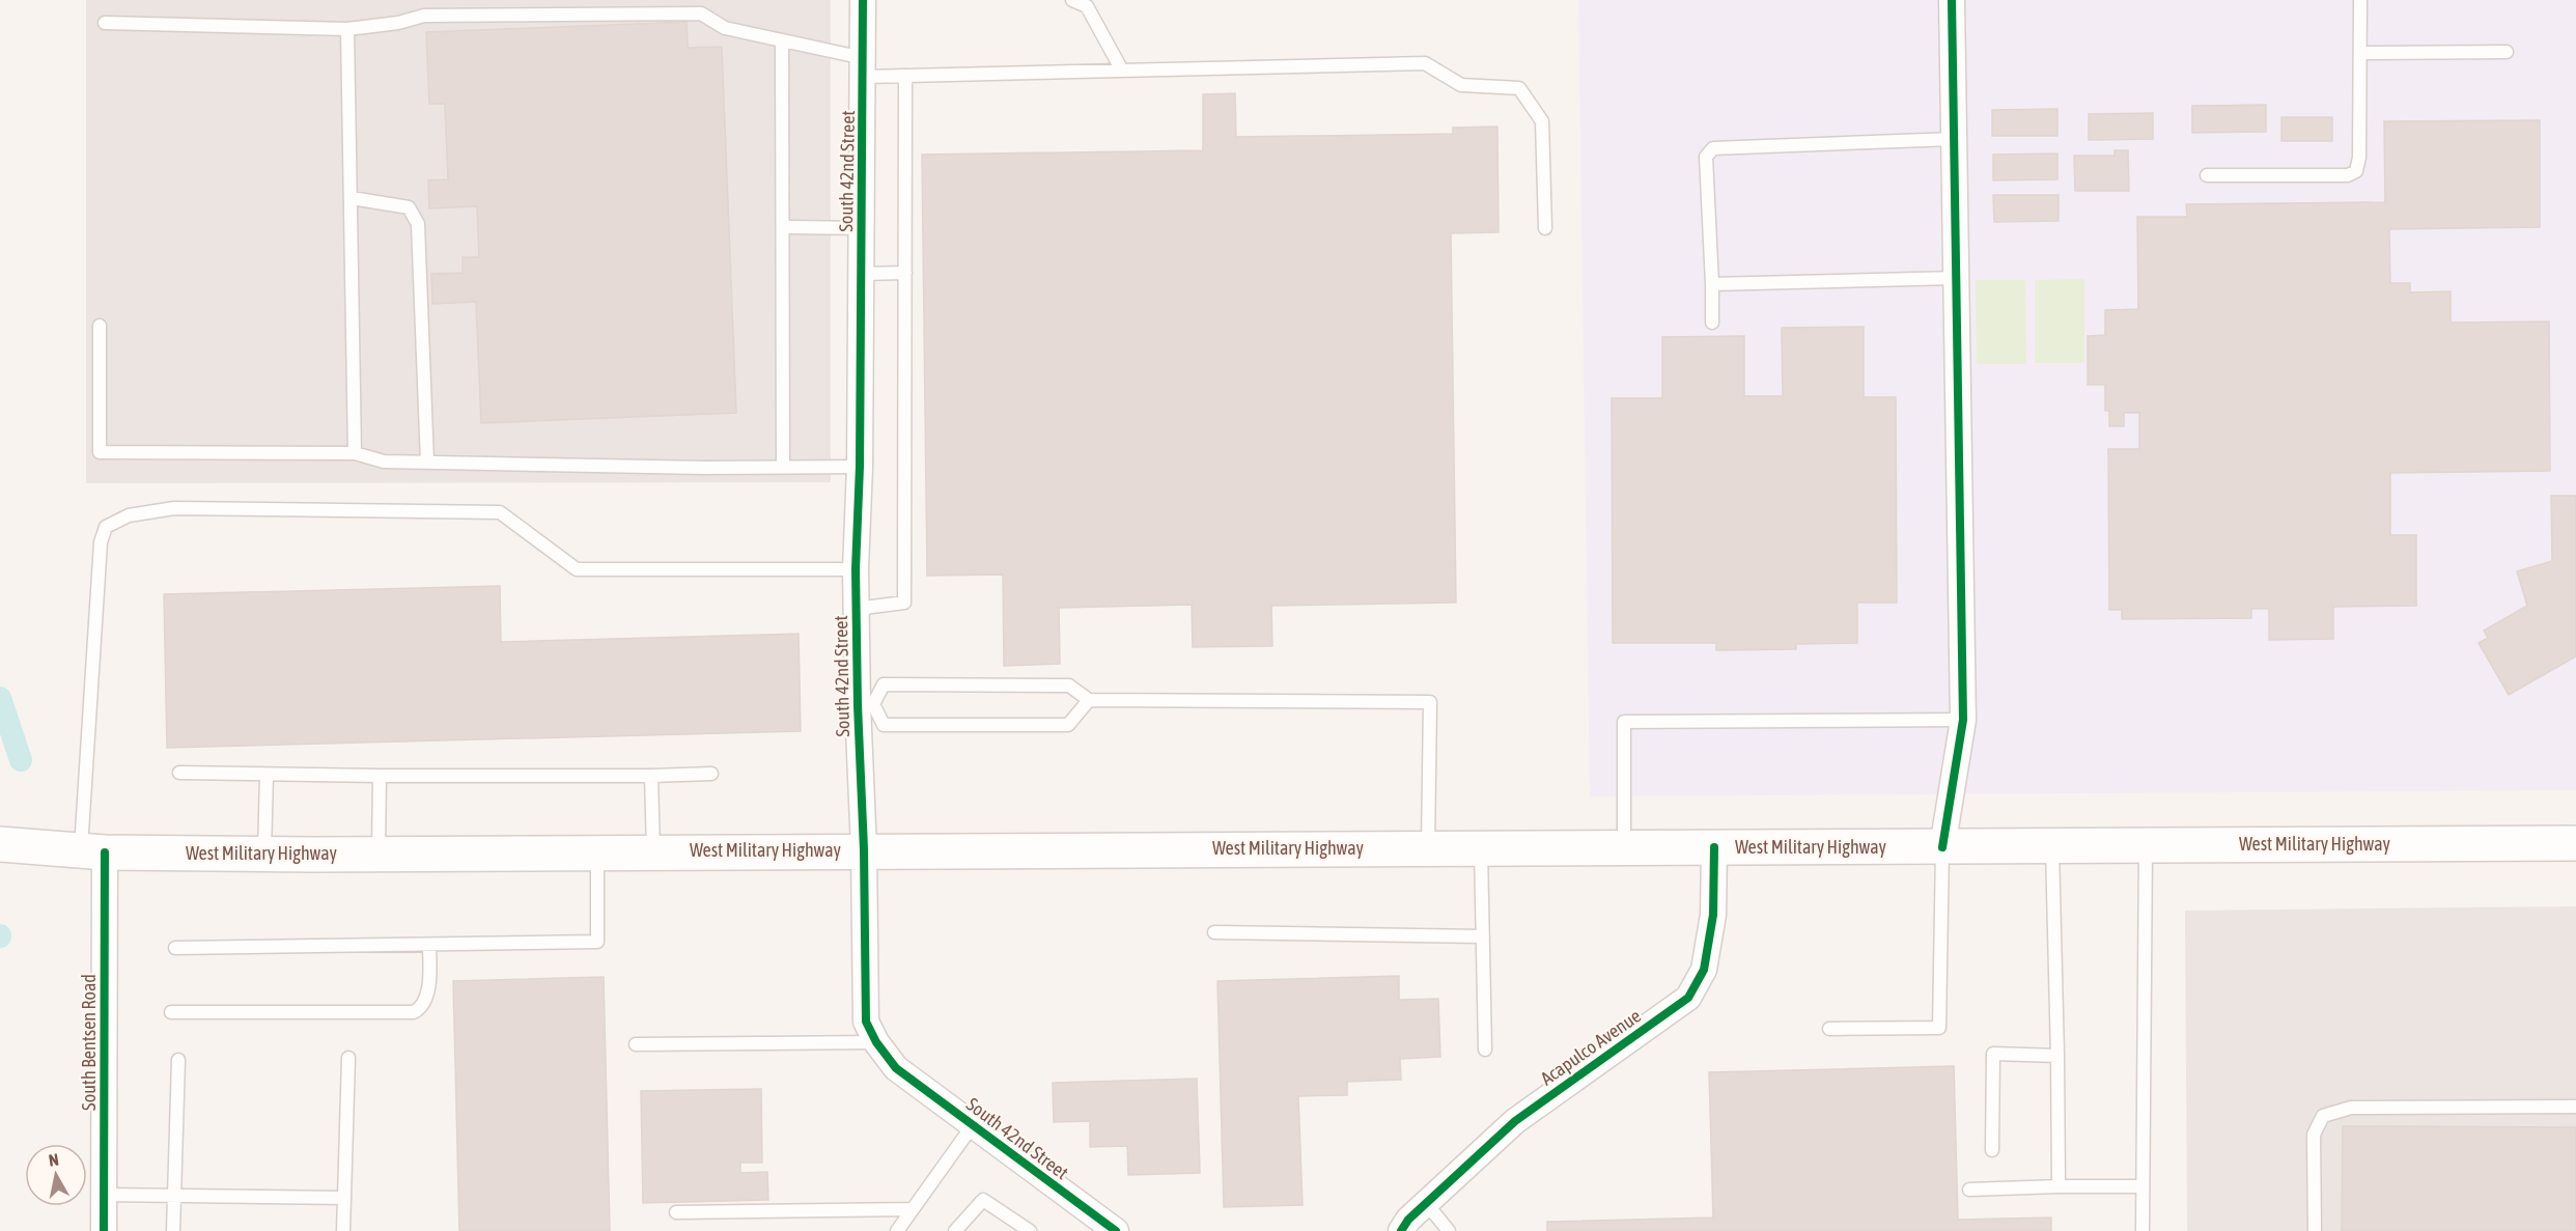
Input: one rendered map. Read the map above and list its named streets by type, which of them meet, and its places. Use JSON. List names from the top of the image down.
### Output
{
  "streets": {
    "main road": ["West Military Highway"],
    "street": ["South 42nd Street", "South Bentsen Road", "Acapulco Avenue"]
  },
  "crossings": [
    ["South 42nd Street", "West Military Highway"],
    ["West Military Highway", "South Bentsen Road"],
    ["West Military Highway", "Acapulco Avenue"]
  ],
  "north": "top"
}
